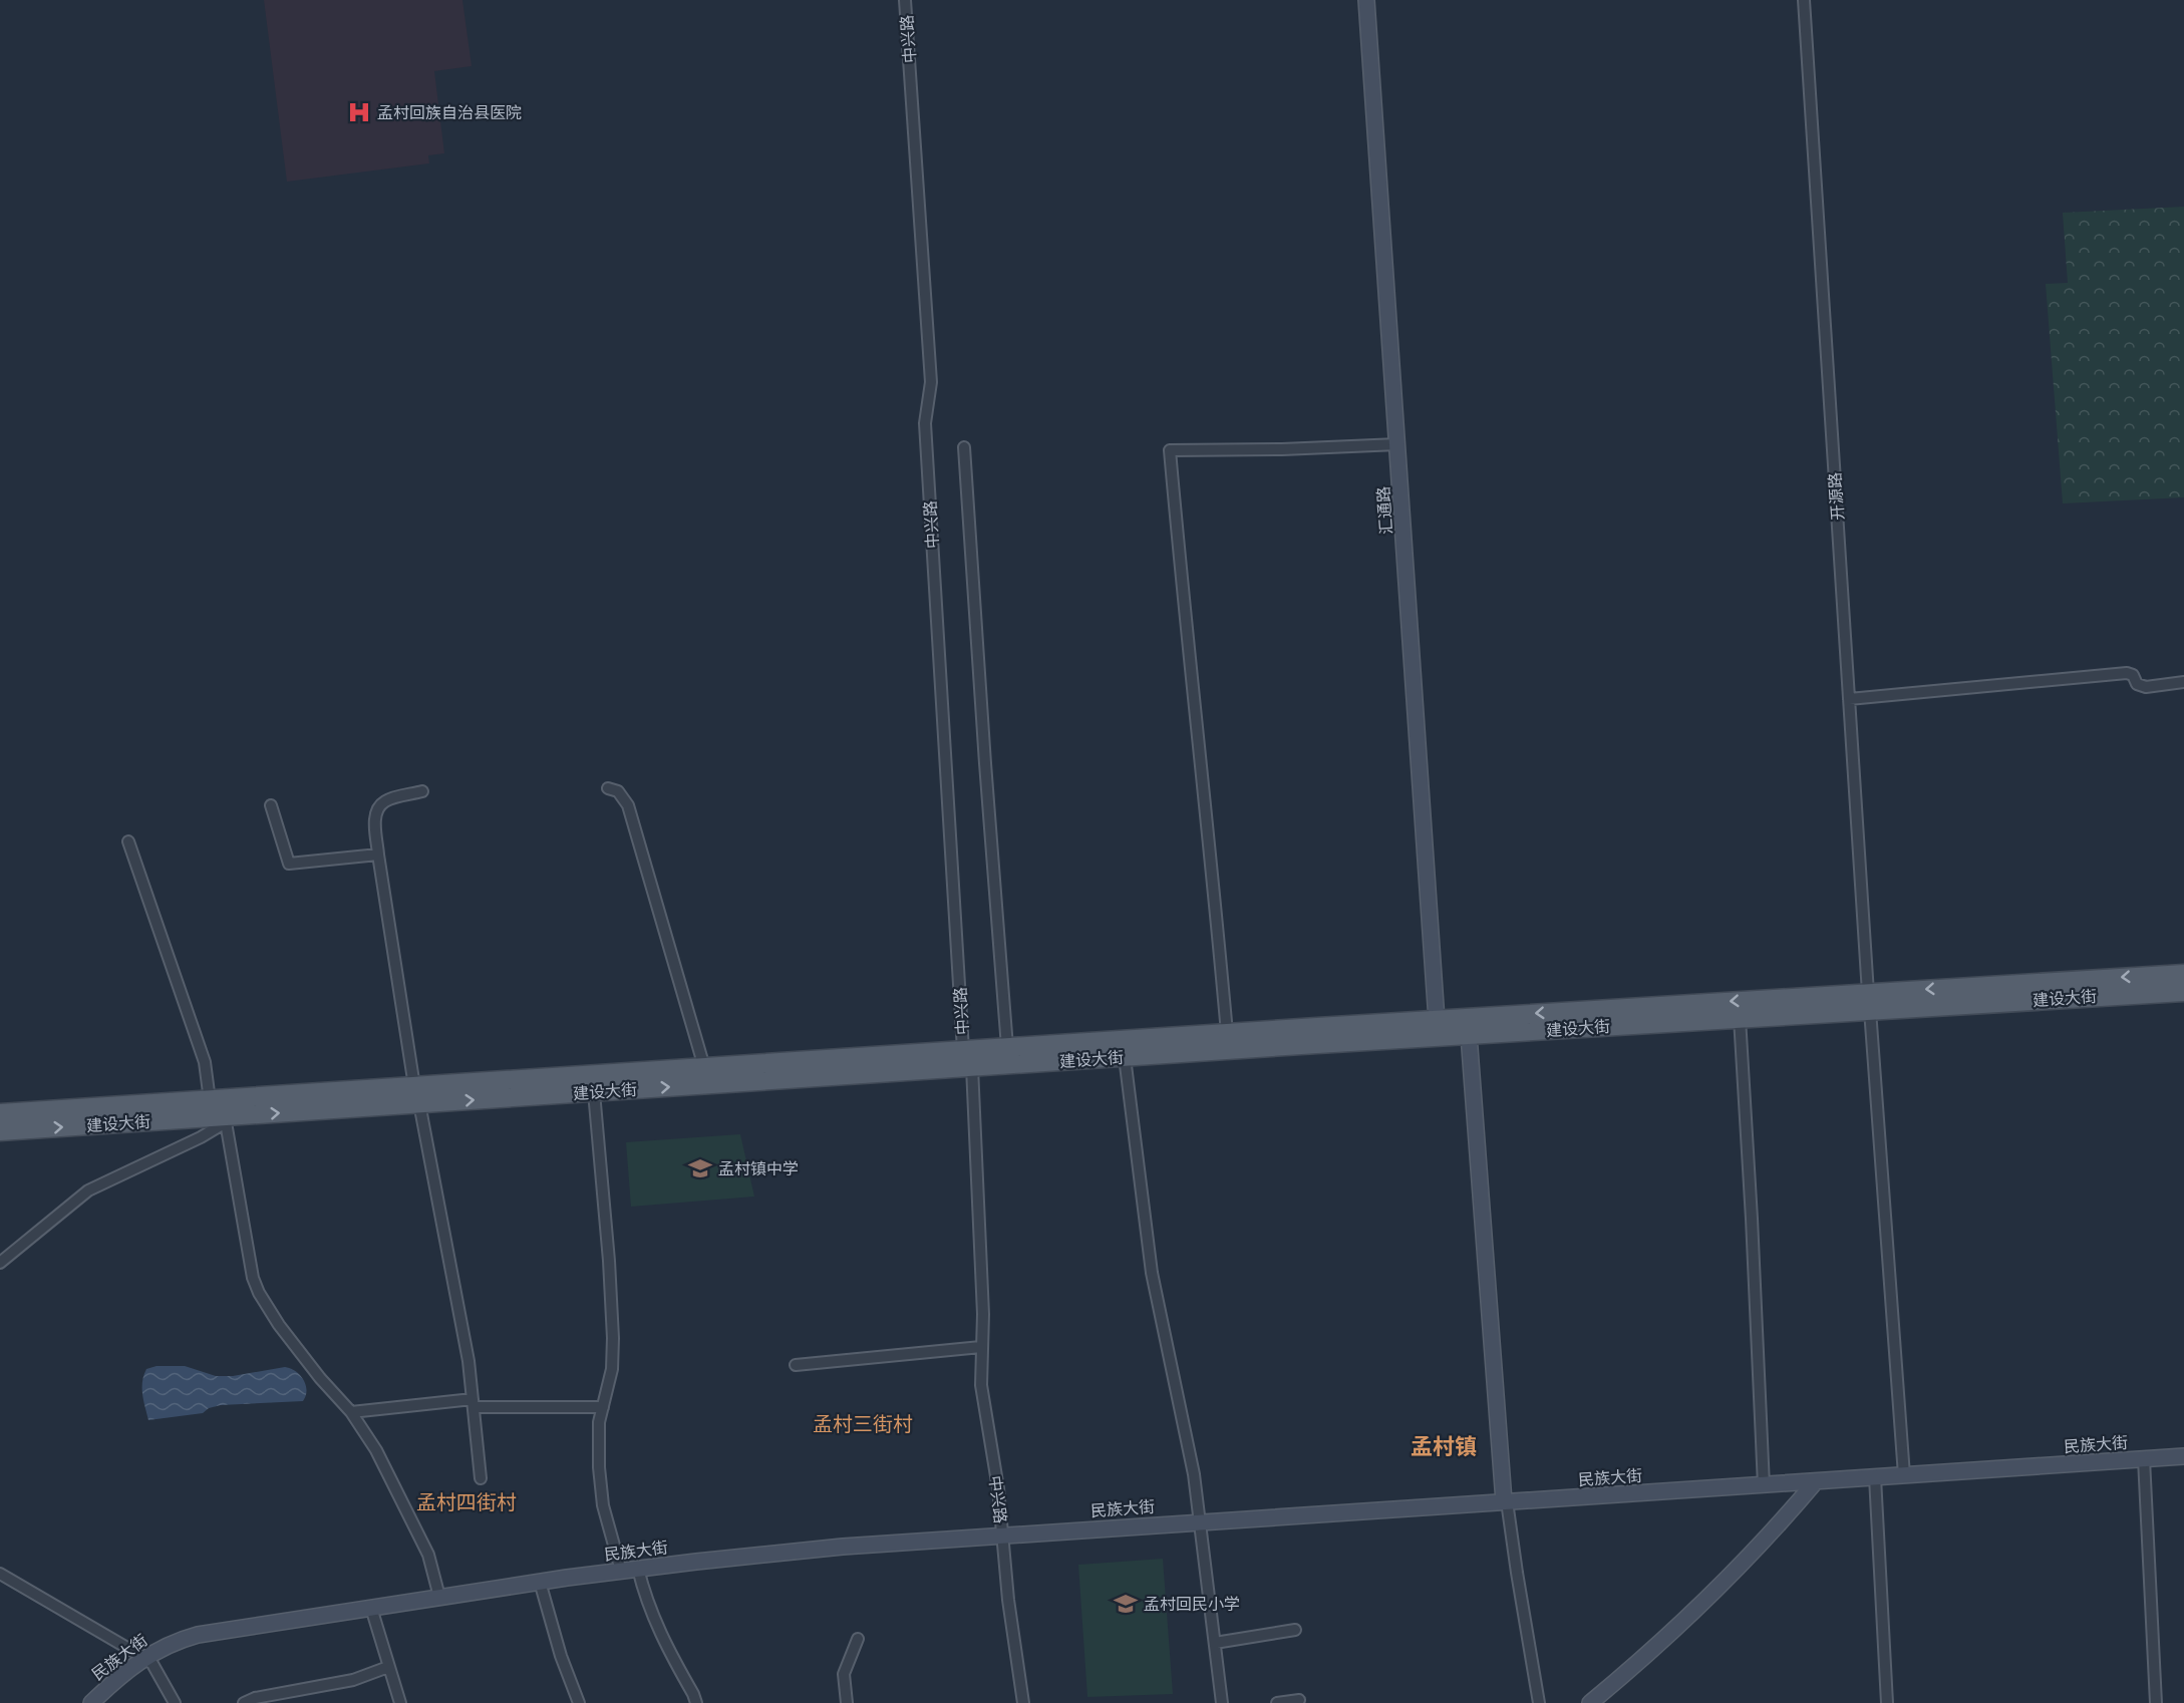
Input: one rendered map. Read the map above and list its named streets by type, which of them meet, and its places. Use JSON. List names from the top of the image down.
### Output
{
  "streets": {
    "main road": ["汇通路", "建设大街", "民族大街"],
    "street": ["中兴路", "开源路"]
  },
  "crossings": [
    ["中兴路", "建设大街"],
    ["中兴路", "民族大街"],
    ["开源路", "建设大街"],
    ["开源路", "民族大街"],
    ["汇通路", "建设大街"]
  ],
  "districts": ["孟村三街村", "孟村镇", "孟村四街村"],
  "places": {
    "hospital": ["孟村回族自治县医院"],
    "school or university": ["孟村镇中学", "孟村回民小学"]
  }
}
